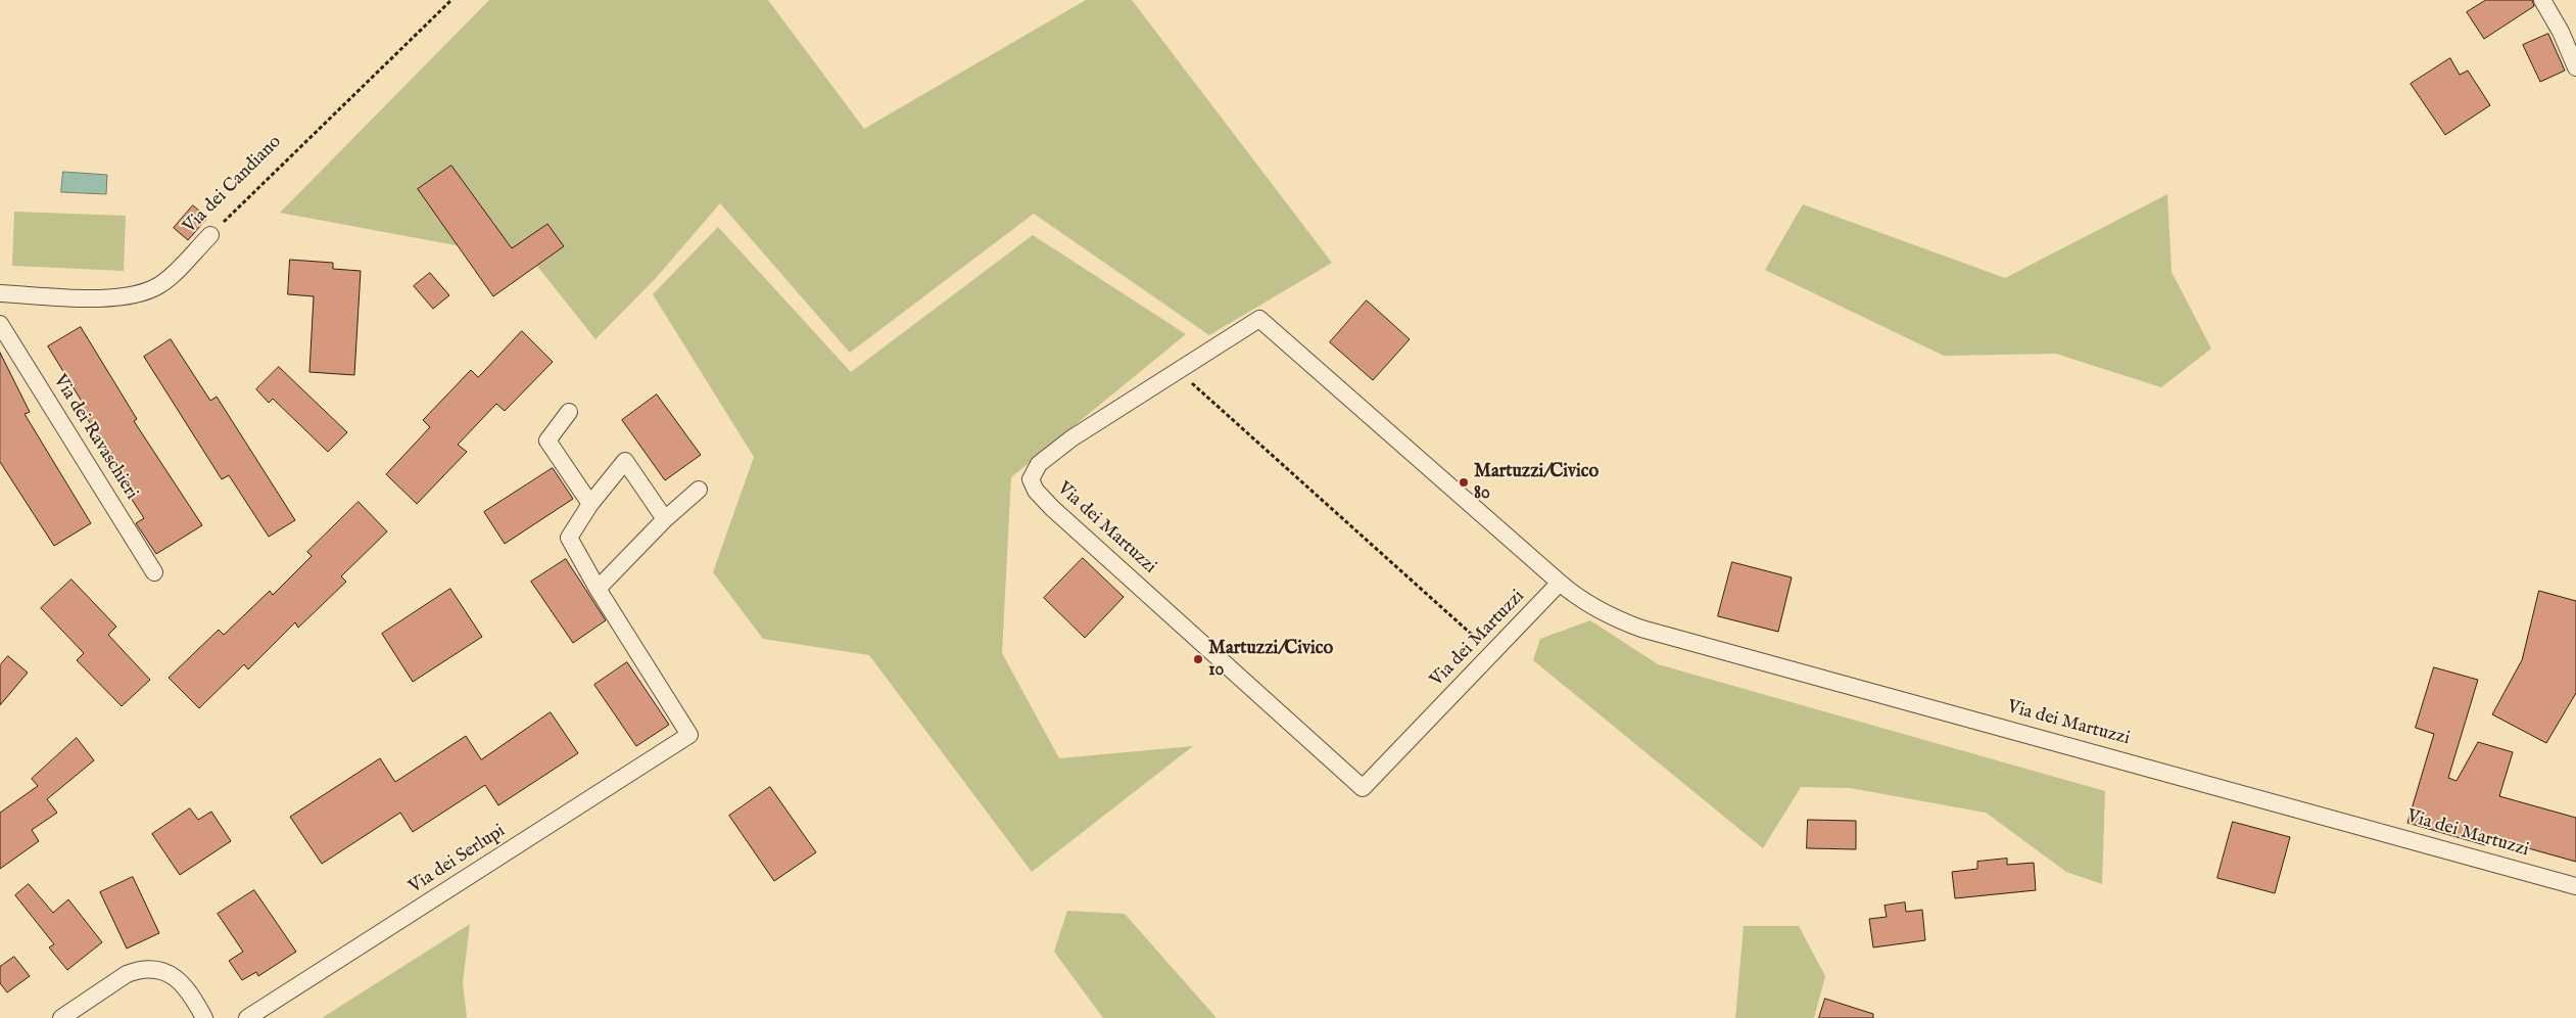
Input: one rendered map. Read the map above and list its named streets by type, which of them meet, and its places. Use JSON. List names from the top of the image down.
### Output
{
  "streets": {
    "street": [
      "Via dei Candiano",
      "Via dei Ravaschieri",
      "Via dei Martuzzi",
      "Via dei Serlupi"
    ]
  },
  "places": ["Martuzzi/Civico 80", "Martuzzi/Civico 10"]
}
